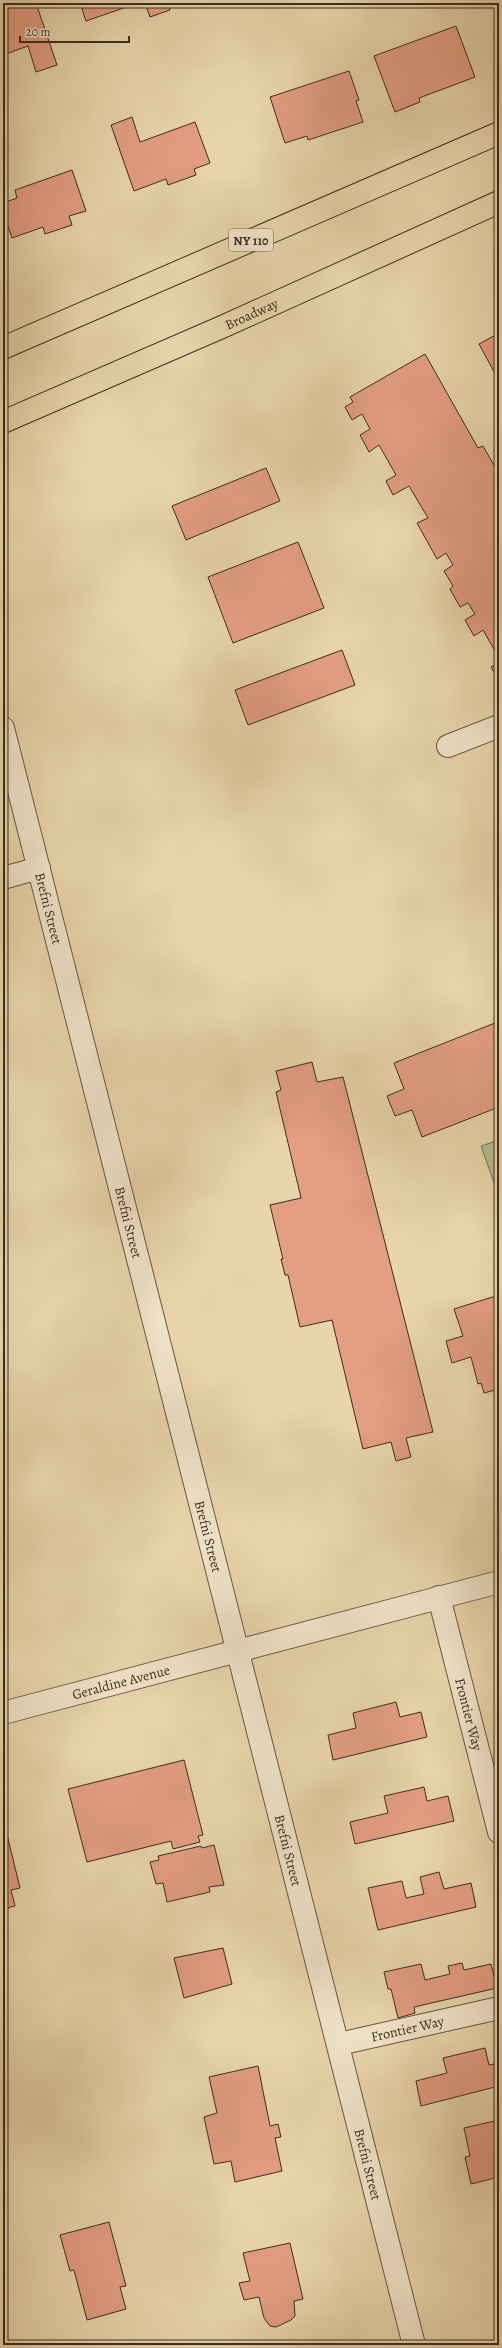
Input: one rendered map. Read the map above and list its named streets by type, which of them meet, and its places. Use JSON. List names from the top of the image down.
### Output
{
  "streets": {
    "main road": ["NY 110", "Broadway"],
    "street": ["Brefni Street", "Geraldine Avenue", "Frontier Way"]
  },
  "crossings": [
    ["Brefni Street", "Geraldine Avenue"],
    ["Brefni Street", "Frontier Way"]
  ],
  "scale_bar": "20 m"
}
